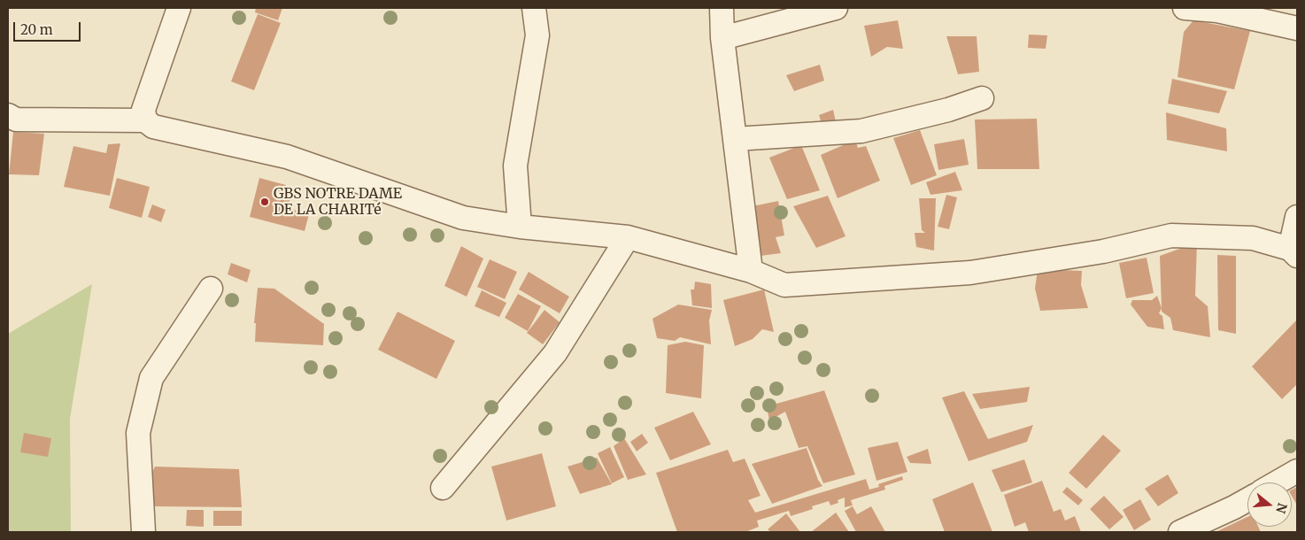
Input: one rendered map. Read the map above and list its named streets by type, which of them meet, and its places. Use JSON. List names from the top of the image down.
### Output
{
  "places": ["GBS NOTRE DAME DE LA CHARITé"],
  "scale_bar": "20 m",
  "north": "right"
}
